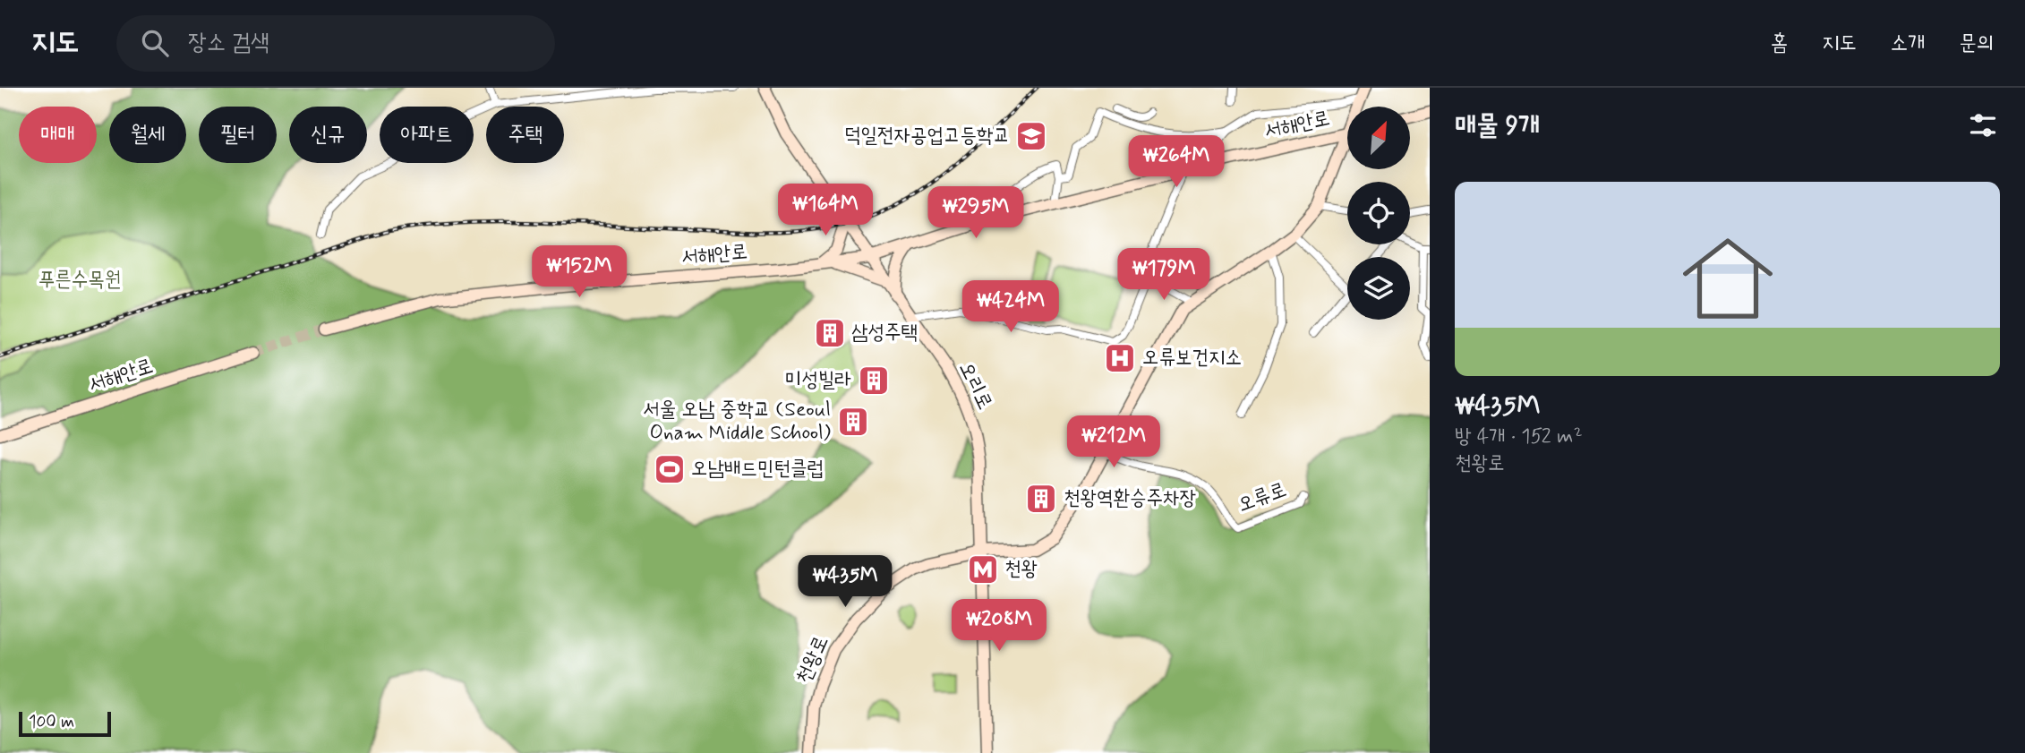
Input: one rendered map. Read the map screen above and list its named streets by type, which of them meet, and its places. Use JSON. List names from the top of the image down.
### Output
{
  "streets": {
    "main road": ["서해안로", "오리로", "천왕로"],
    "street": ["오류로"]
  },
  "crossings": [
    ["서해안로", "오리로"],
    ["오리로", "천왕로"]
  ],
  "parks": ["푸른수목원"],
  "places": {
    "school or university": ["덕일전자공업고등학교"],
    "building": [
      "삼성주택",
      "미성빌라",
      "서울 오남 중학교 (Seoul Onam Middle School)",
      "천왕역환승주차장"
    ],
    "hospital": ["오류보건지소"],
    "sports": ["오남배드민턴클럽"],
    "metro station": ["천왕"]
  },
  "scale_bar": "100 m",
  "north": "top right",
  "page": {
    "header": "지도",
    "search": "장소 검색",
    "nav": [
      "홈",
      "지도",
      "소개",
      "문의"
    ],
    "heading": "매물 9개",
    "chip": [
      "매매",
      "월세",
      "필터",
      "신규",
      "아파트",
      "주택"
    ],
    "price": [
      "₩264M",
      "₩164M",
      "₩295M",
      "₩152M",
      "₩179M",
      "₩424M",
      "₩212M",
      "₩435M",
      "₩208M"
    ],
    "list": [
      {
        "name": "₩435M",
        "note": "방 4개 · 152 m² · 천왕로"
      }
    ],
    "scale": "100 m"
  }
}
